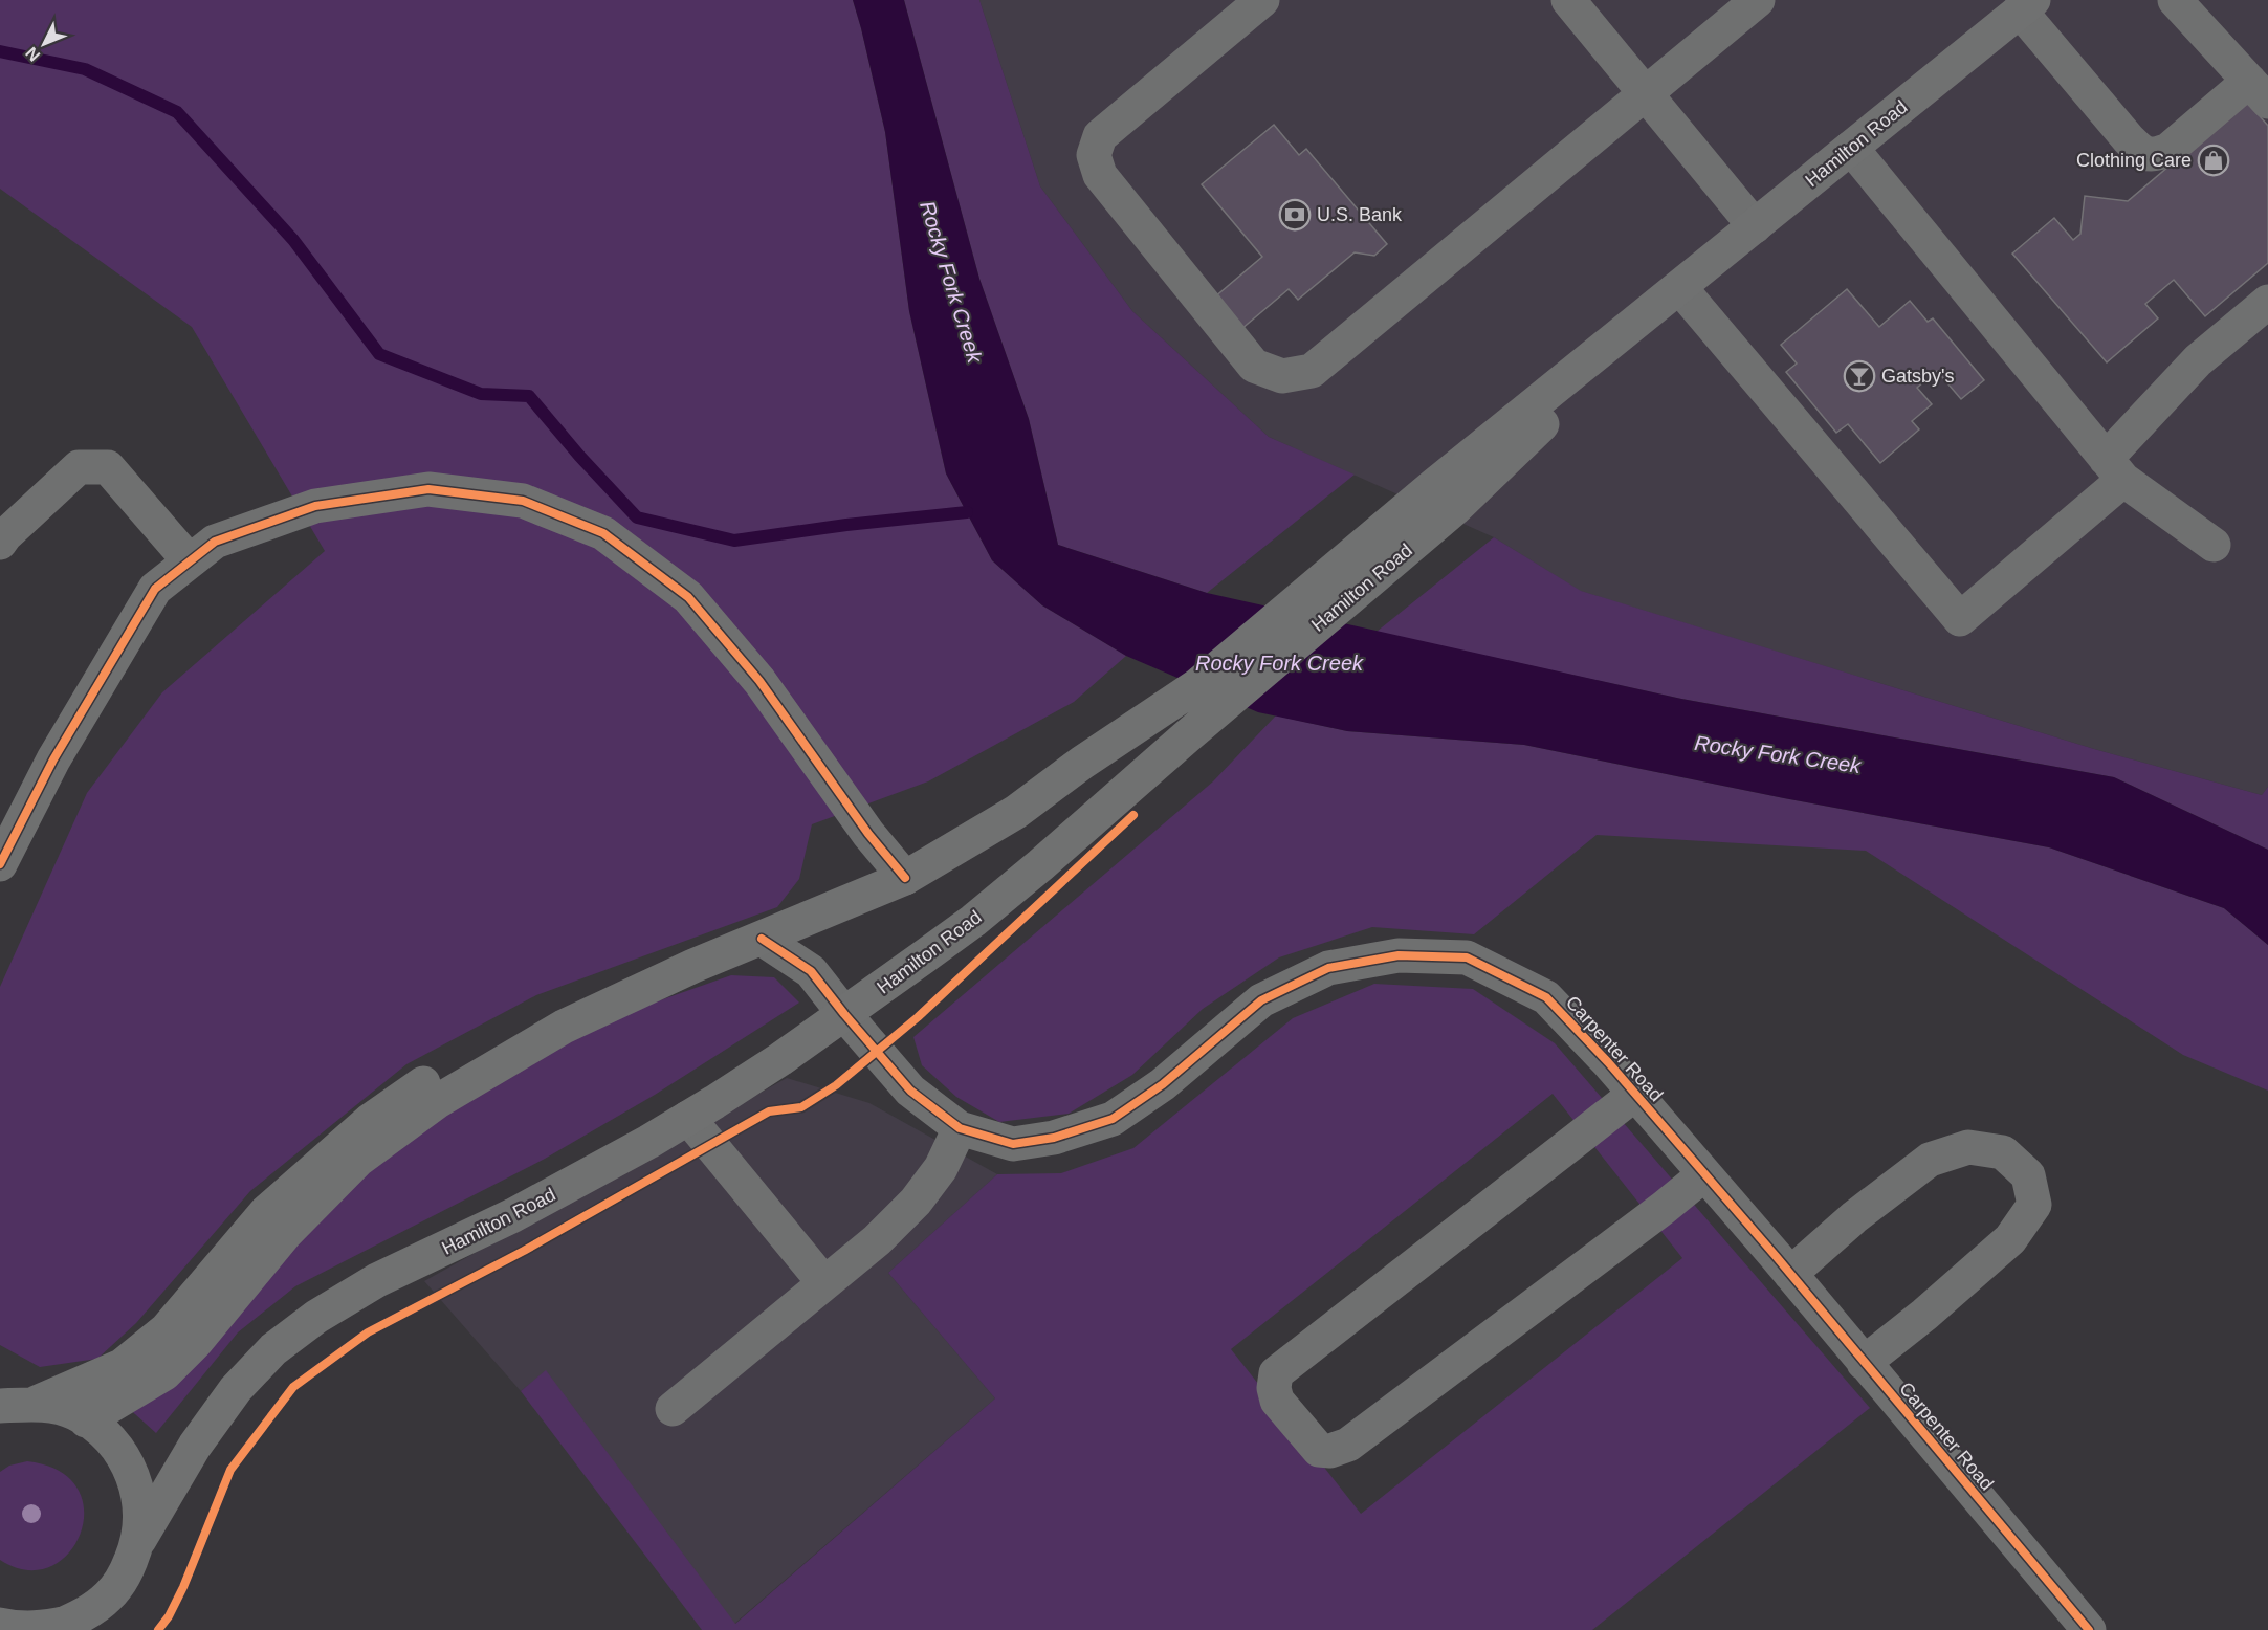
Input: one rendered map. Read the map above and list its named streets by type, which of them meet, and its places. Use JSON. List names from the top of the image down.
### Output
{
  "streets": {
    "main road": ["Hamilton Road"],
    "street": ["Carpenter Road"]
  },
  "crossings": [
    ["Hamilton Road", "Carpenter Road"]
  ],
  "water": ["Rocky Fork Creek"],
  "places": {
    "shop": ["Clothing Care"],
    "bank": ["U.S. Bank"],
    "bar": ["Gatsby's"]
  },
  "north": "bottom left"
}
